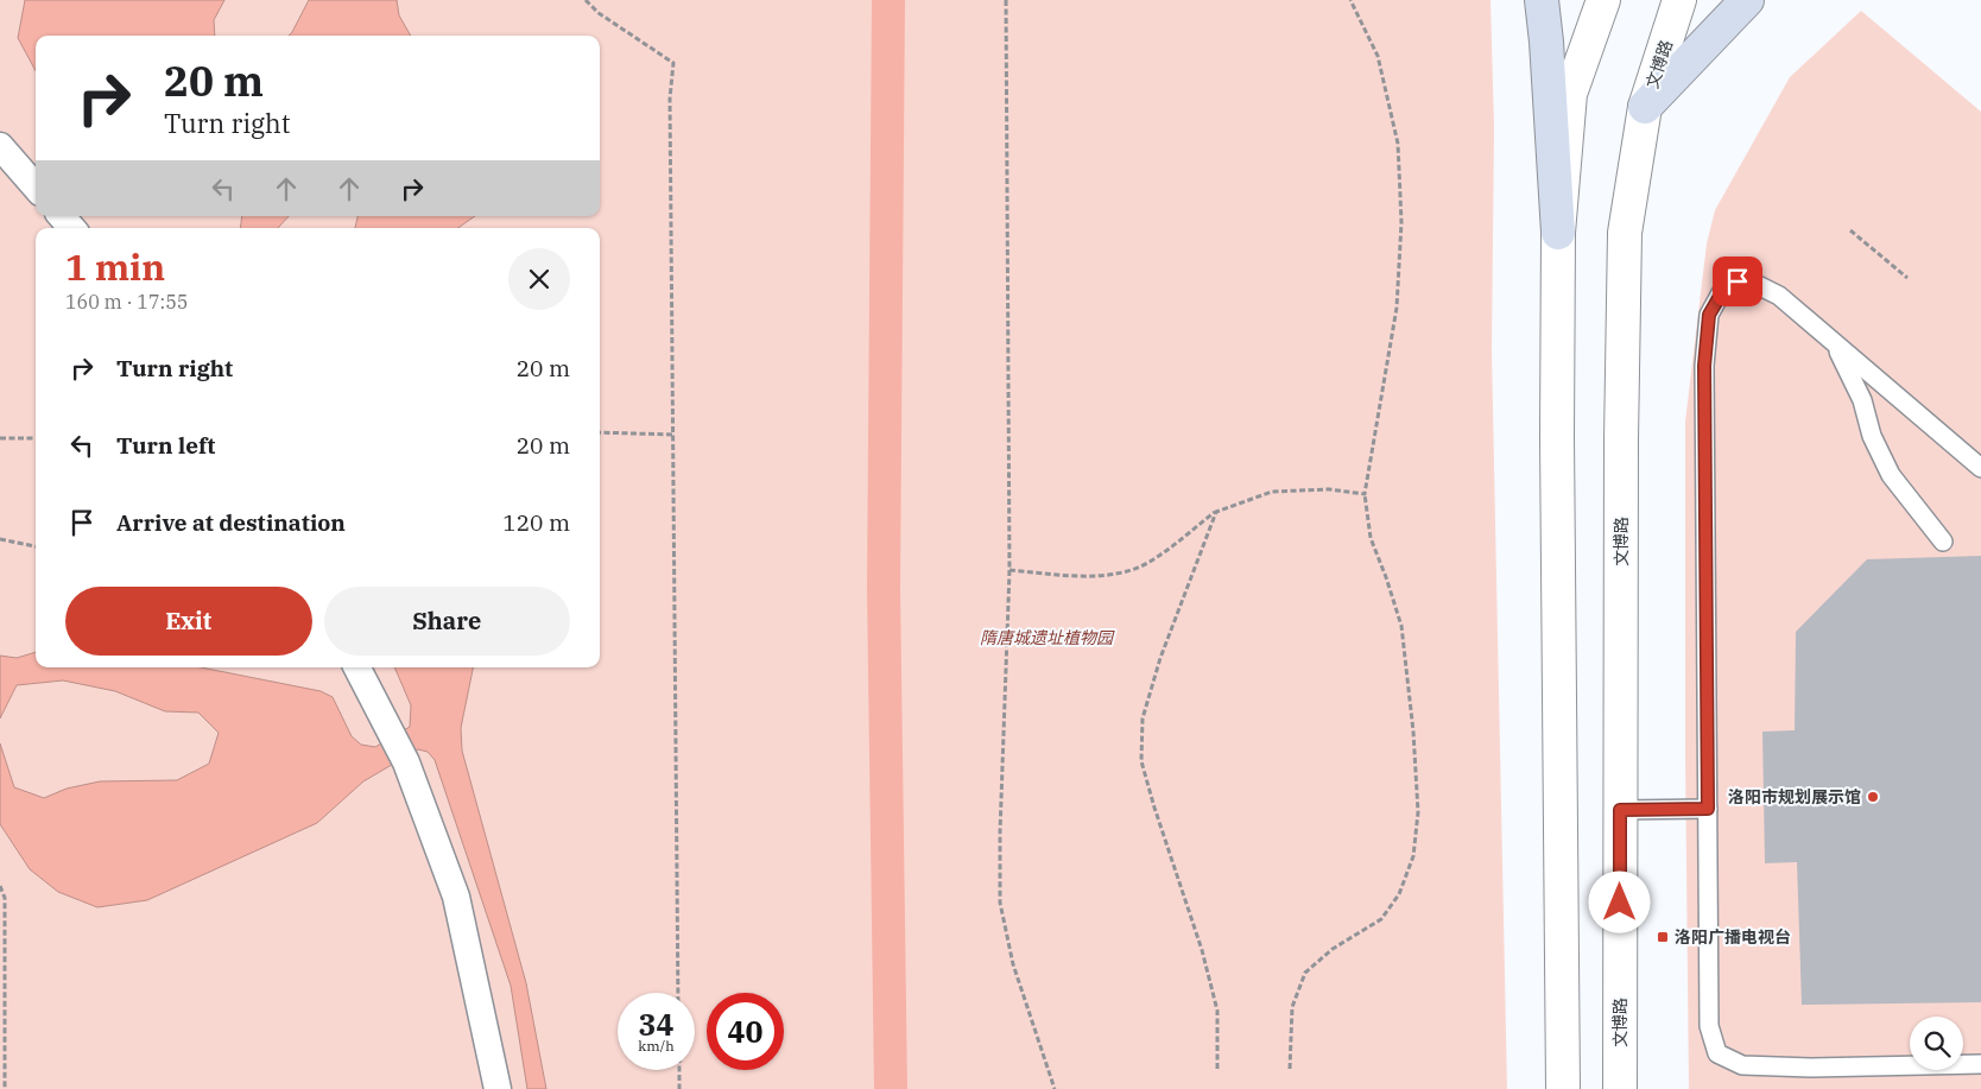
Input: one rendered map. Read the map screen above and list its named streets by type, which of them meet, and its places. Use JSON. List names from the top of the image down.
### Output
{
  "streets": {
    "street": ["文博路"]
  },
  "parks": ["隋唐城遗址植物园"],
  "places": {
    "other": ["洛阳市规划展示馆"],
    "transit": ["洛阳广播电视台"]
  },
  "page": {
    "turn": ["20 m", "Turn right"],
    "heading": ["1 min", "160 m · 17:55"],
    "list": [
      {
        "name": "Turn right",
        "value": "20 m"
      },
      {
        "name": "Turn left",
        "value": "20 m"
      },
      {
        "name": "Arrive at destination",
        "value": "120 m"
      }
    ],
    "buttons": ["Exit", "Share"],
    "speed": "34 km/h",
    "limit": "40"
  }
}
